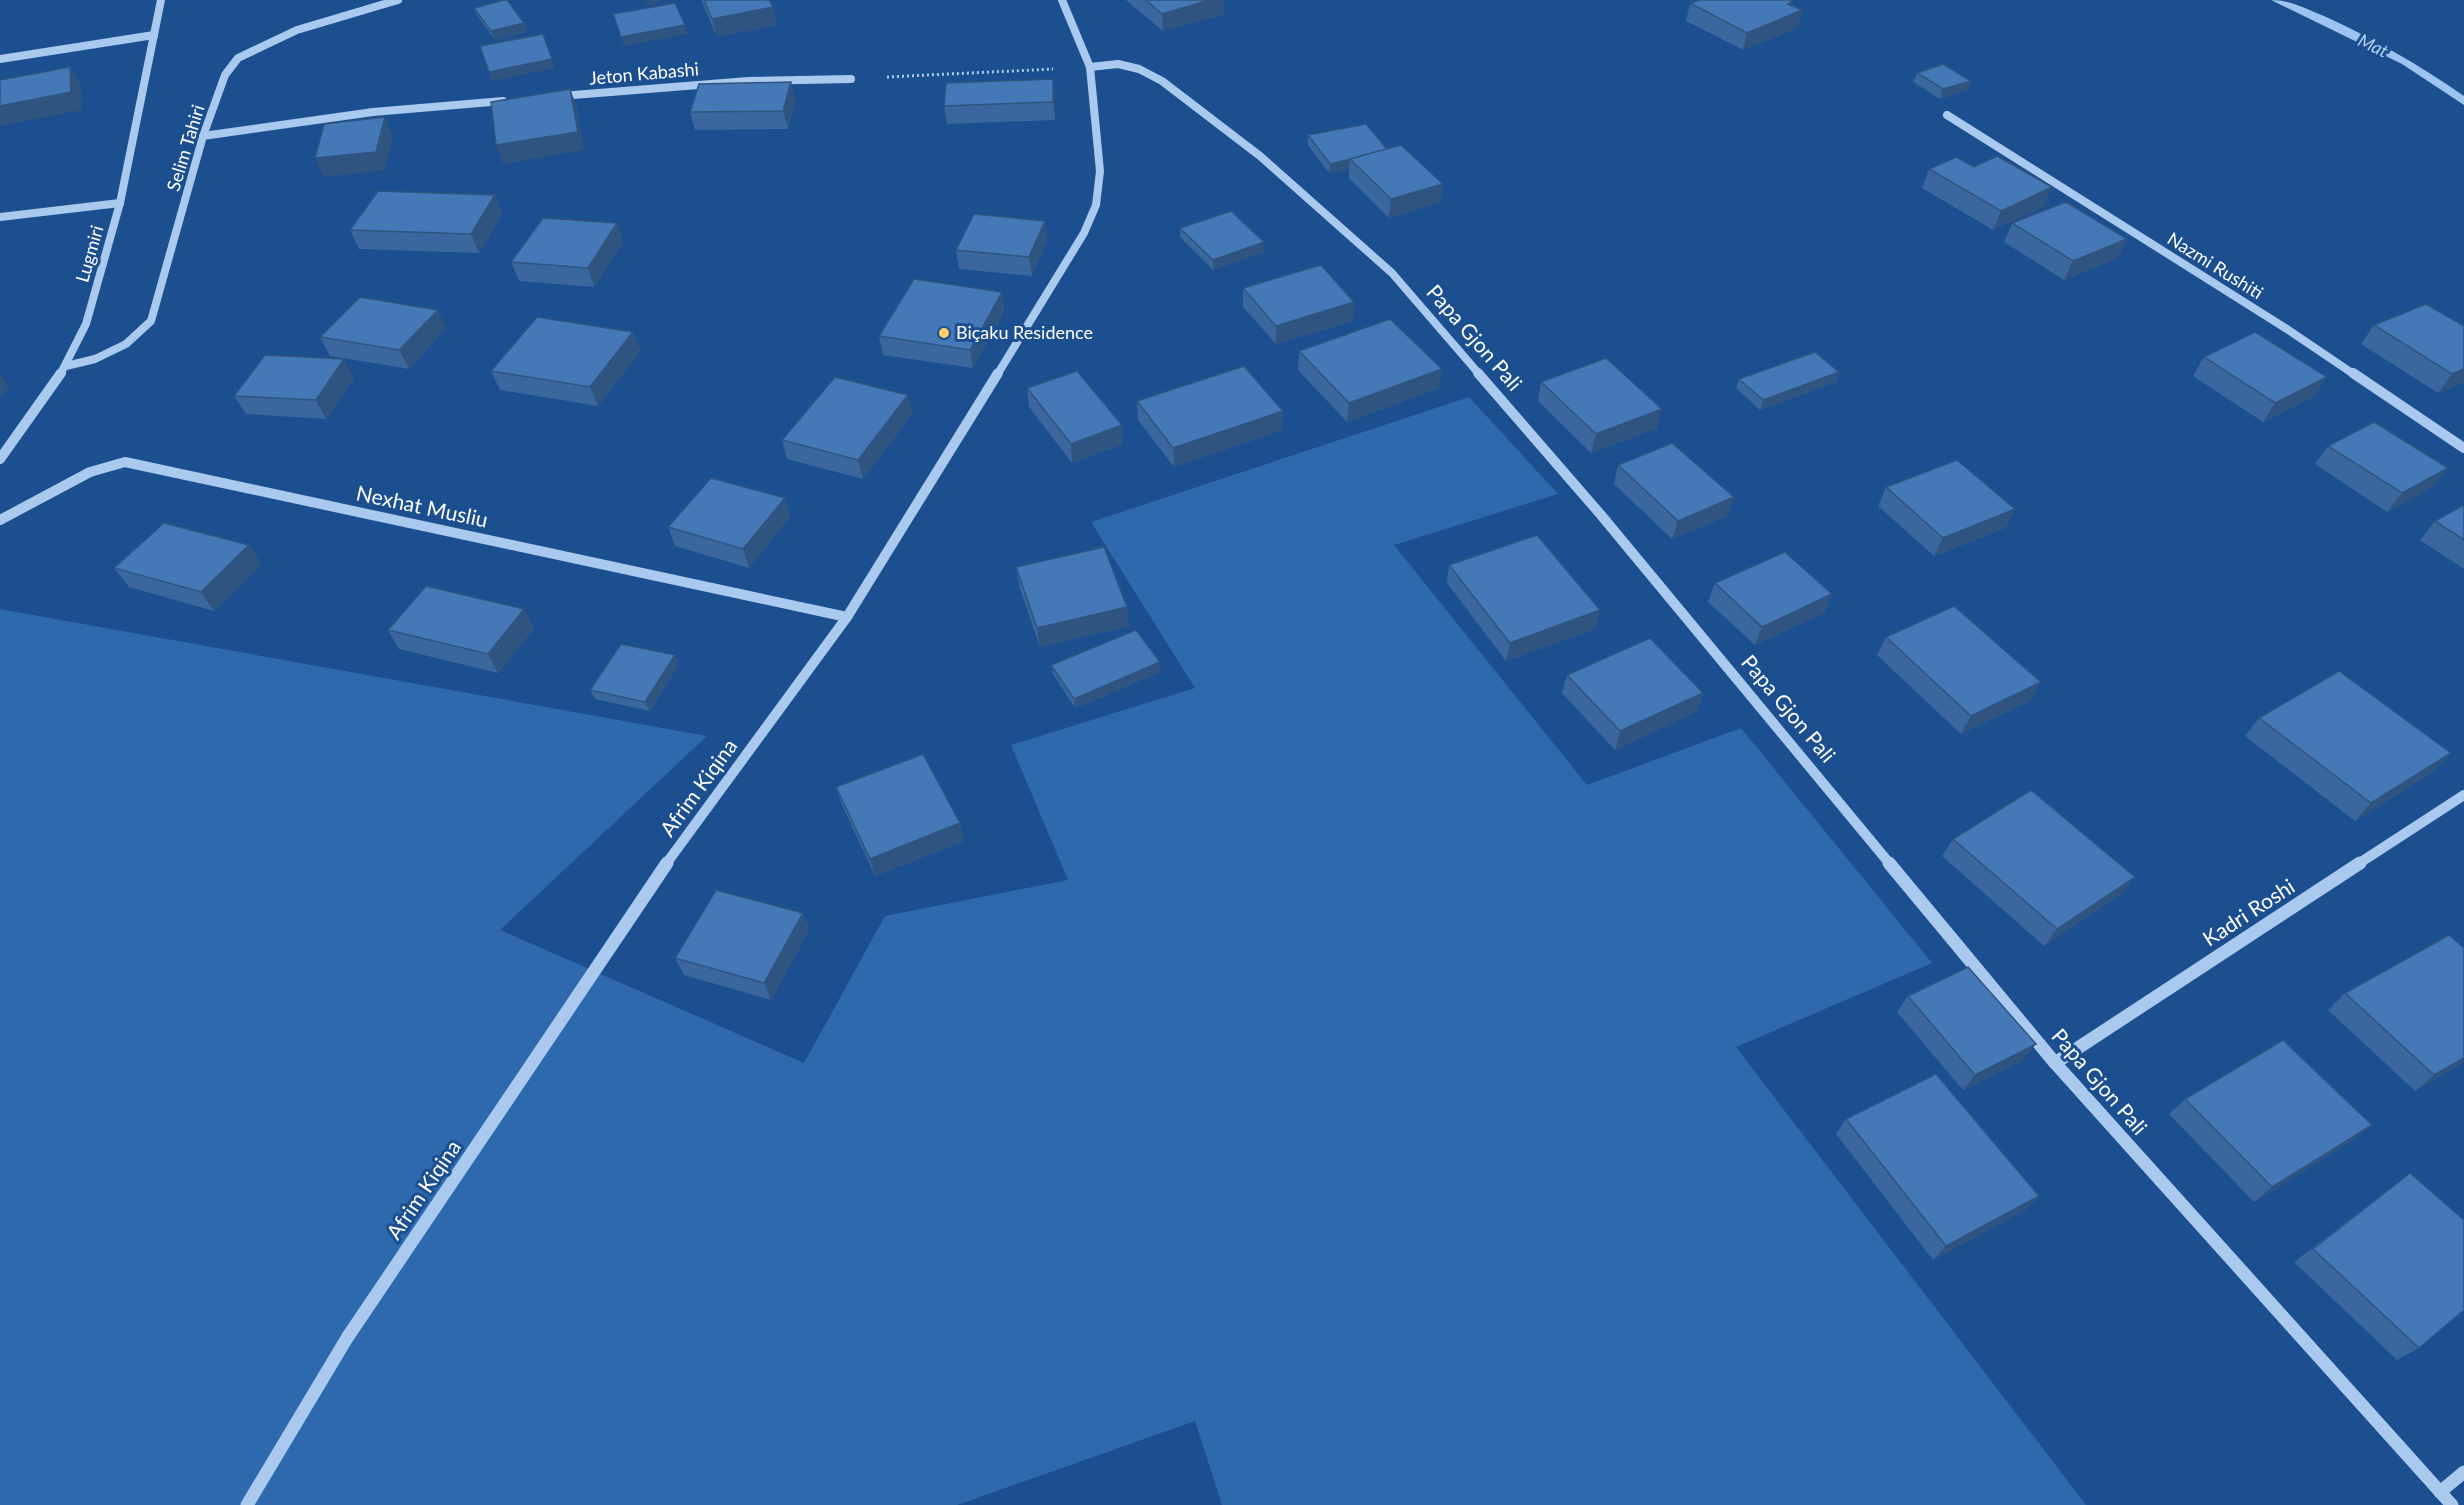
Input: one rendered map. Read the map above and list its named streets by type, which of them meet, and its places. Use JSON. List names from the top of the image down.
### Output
{
  "streets": {
    "street": [
      "Jeton Kabashi",
      "Selim Tahiri",
      "Lugmiri",
      "Nazmi Rushiti",
      "Papa Gjon Pali",
      "Nexhat Musliu",
      "Afrim Kiqina",
      "Kadri Roshi"
    ]
  },
  "crossings": [
    ["Selim Tahiri", "Lugmiri"],
    ["Papa Gjon Pali", "Afrim Kiqina"],
    ["Papa Gjon Pali", "Kadri Roshi"],
    ["Nexhat Musliu", "Afrim Kiqina"]
  ],
  "water": ["Mat"],
  "places": ["Biçaku Residence"]
}
